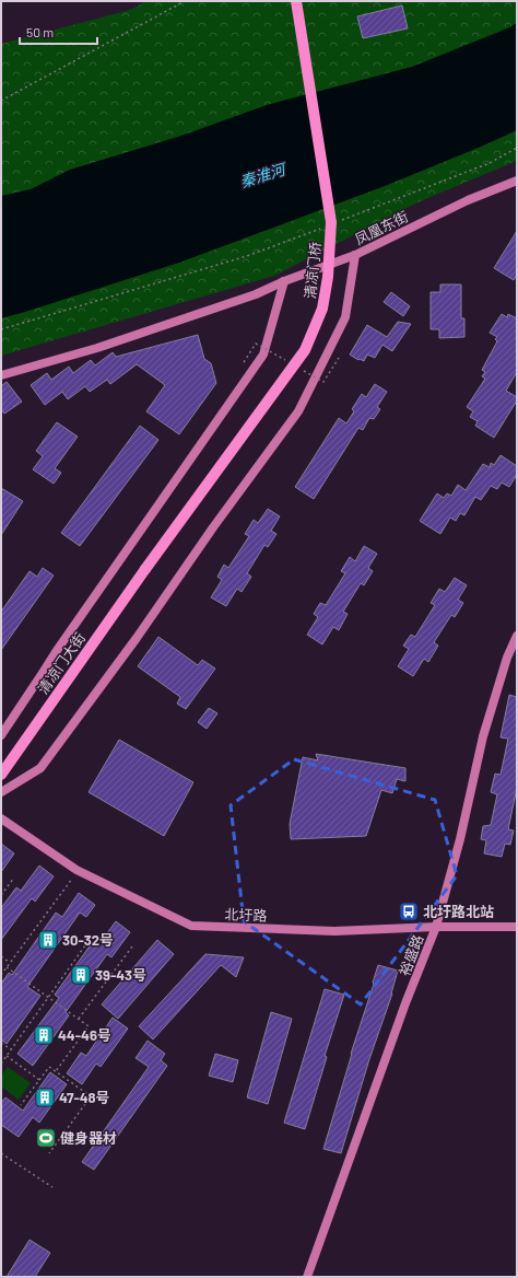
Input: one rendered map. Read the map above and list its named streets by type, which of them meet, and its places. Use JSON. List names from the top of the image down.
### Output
{
  "streets": {
    "main road": ["清凉门桥", "清凉门大街"],
    "street": ["凤凰东街", "北圩路", "裕盛路"]
  },
  "crossings": [
    ["清凉门桥", "清凉门大街"],
    ["北圩路", "裕盛路"]
  ],
  "water": ["秦淮河"],
  "places": {
    "bus stop": ["北圩路北站"],
    "building": [
      "30-32号",
      "39-43号",
      "44-46号",
      "47-48号"
    ],
    "sports": ["健身器材"]
  },
  "scale_bar": "50 m"
}
